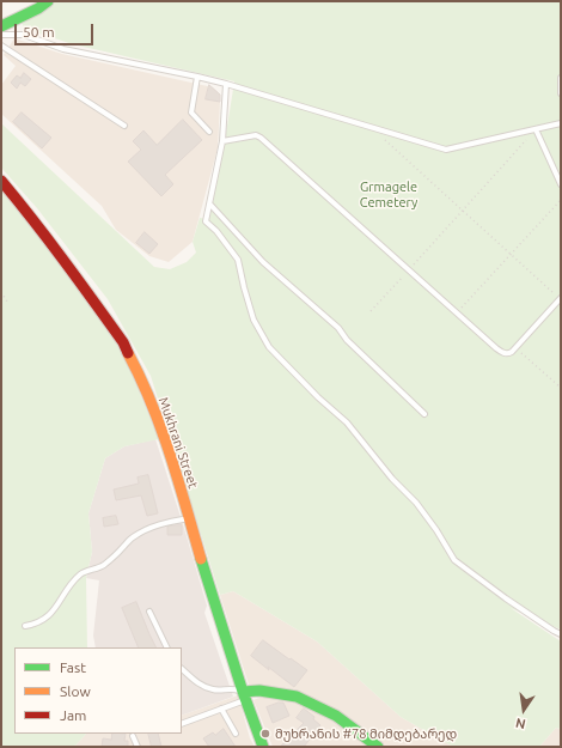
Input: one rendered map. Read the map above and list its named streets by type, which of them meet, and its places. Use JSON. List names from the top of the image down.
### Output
{
  "streets": {
    "street": ["Mukhrani Street"]
  },
  "parks": ["Grmagele Cemetery"],
  "places": ["მუხრანის #78 მიმდებარედ"],
  "legend": ["Fast", "Slow", "Jam"],
  "scale_bar": "50 m",
  "north": "bottom"
}
